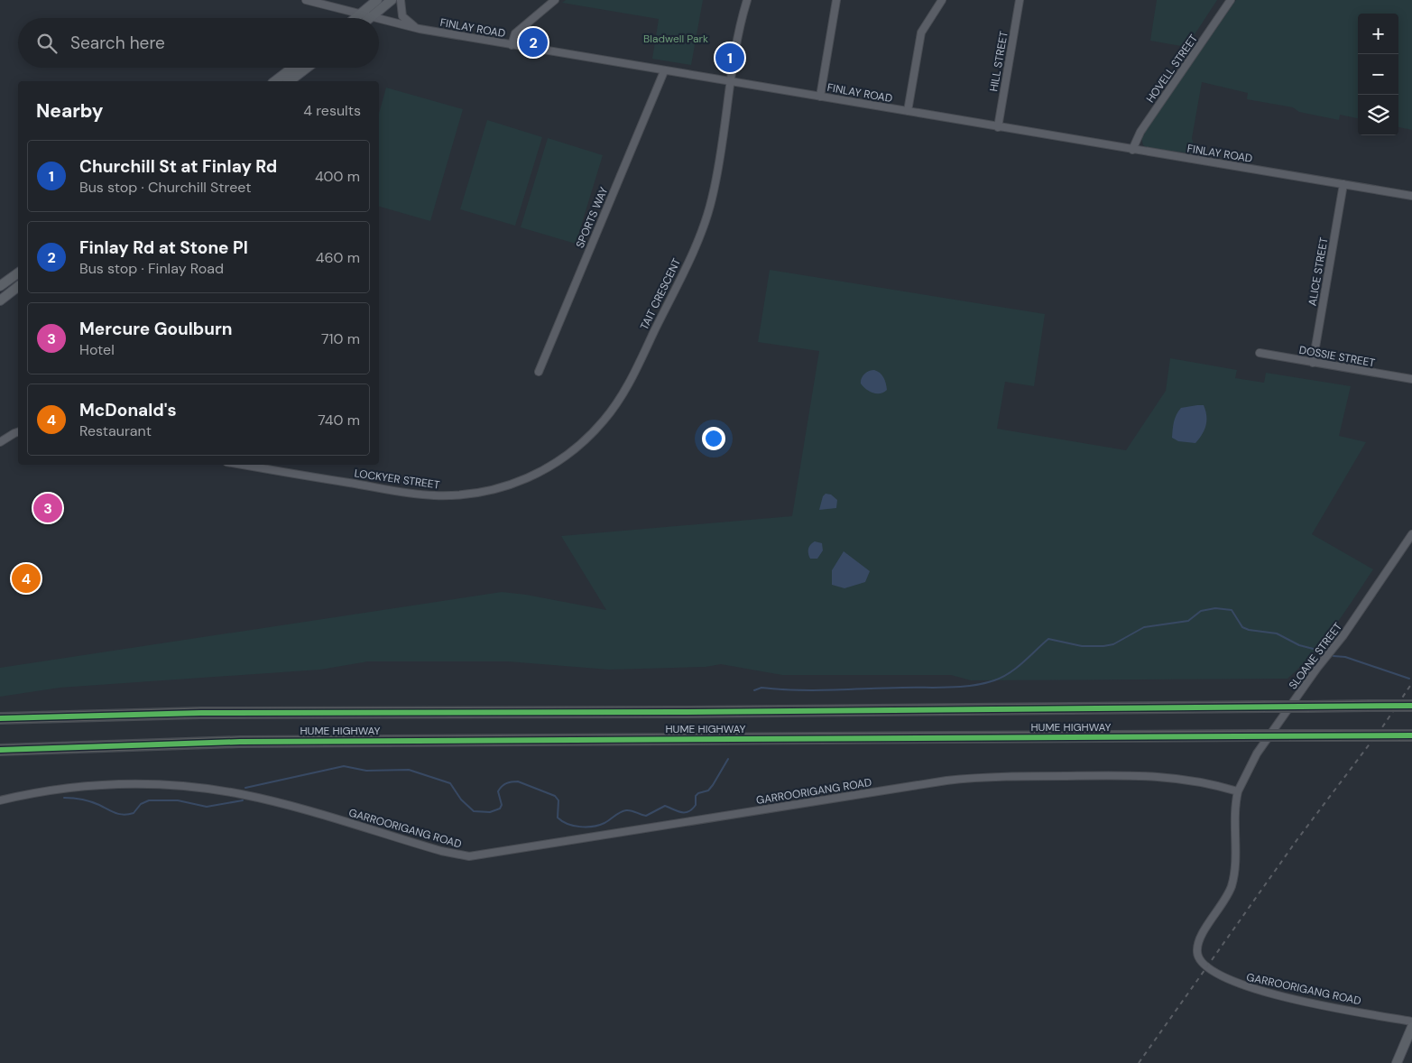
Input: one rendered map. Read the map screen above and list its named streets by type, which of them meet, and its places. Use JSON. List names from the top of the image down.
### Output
{
  "streets": {
    "highway": ["HUME HIGHWAY"],
    "street": [
      "FINLAY ROAD",
      "HILL STREET",
      "HOVELL STREET",
      "SPORTS WAY",
      "ALICE STREET",
      "TAIT CRESCENT",
      "DOSSIE STREET",
      "LOCKYER STREET",
      "SLOANE STREET",
      "GARROORIGANG ROAD"
    ]
  },
  "crossings": [
    ["FINLAY ROAD", "HILL STREET"],
    ["FINLAY ROAD", "HOVELL STREET"],
    ["FINLAY ROAD", "SPORTS WAY"],
    ["FINLAY ROAD", "ALICE STREET"],
    ["FINLAY ROAD", "TAIT CRESCENT"],
    ["ALICE STREET", "DOSSIE STREET"],
    ["TAIT CRESCENT", "LOCKYER STREET"],
    ["SLOANE STREET", "GARROORIGANG ROAD"]
  ],
  "parks": ["Bladwell Park"],
  "page": {
    "map_buttons": ["+", "−"],
    "search": "Search here",
    "pins": [
      "2",
      "1",
      "3",
      "4"
    ],
    "heading": ["Nearby", "4 results"],
    "list": [
      {
        "mark": "1",
        "name": "Churchill St at Finlay Rd",
        "note": "Bus stop · Churchill Street",
        "value": "400 m"
      },
      {
        "mark": "2",
        "name": "Finlay Rd at Stone Pl",
        "note": "Bus stop · Finlay Road",
        "value": "460 m"
      },
      {
        "mark": "3",
        "name": "Mercure Goulburn",
        "note": "Hotel",
        "value": "710 m"
      },
      {
        "mark": "4",
        "name": "McDonald's",
        "note": "Restaurant",
        "value": "740 m"
      }
    ]
  }
}
